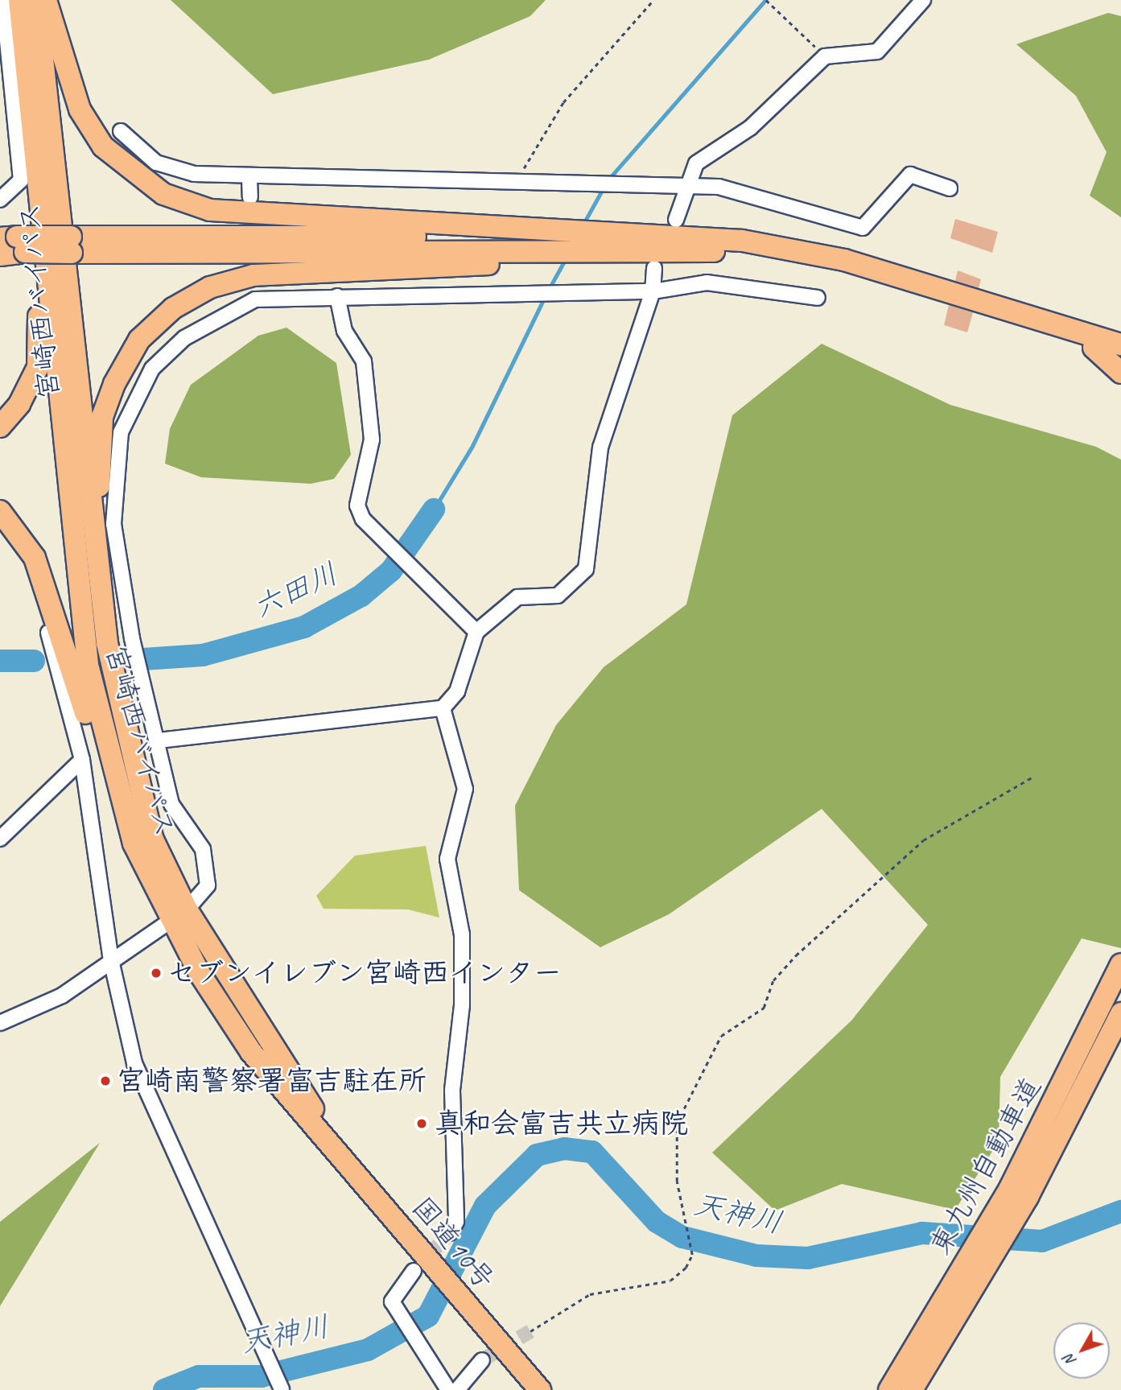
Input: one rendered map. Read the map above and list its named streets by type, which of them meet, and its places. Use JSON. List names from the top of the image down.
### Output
{
  "streets": {
    "highway": ["宮崎西バイパス", "東九州自動車道", "国道10号"]
  },
  "crossings": [
    ["宮崎西バイパス", "国道10号"]
  ],
  "water": ["六田川", "天神川"],
  "places": ["セブンイレブン宮崎西インター", "宮崎南警察署富吉駐在所", "真和会富吉共立病院"],
  "north": "bottom left"
}
